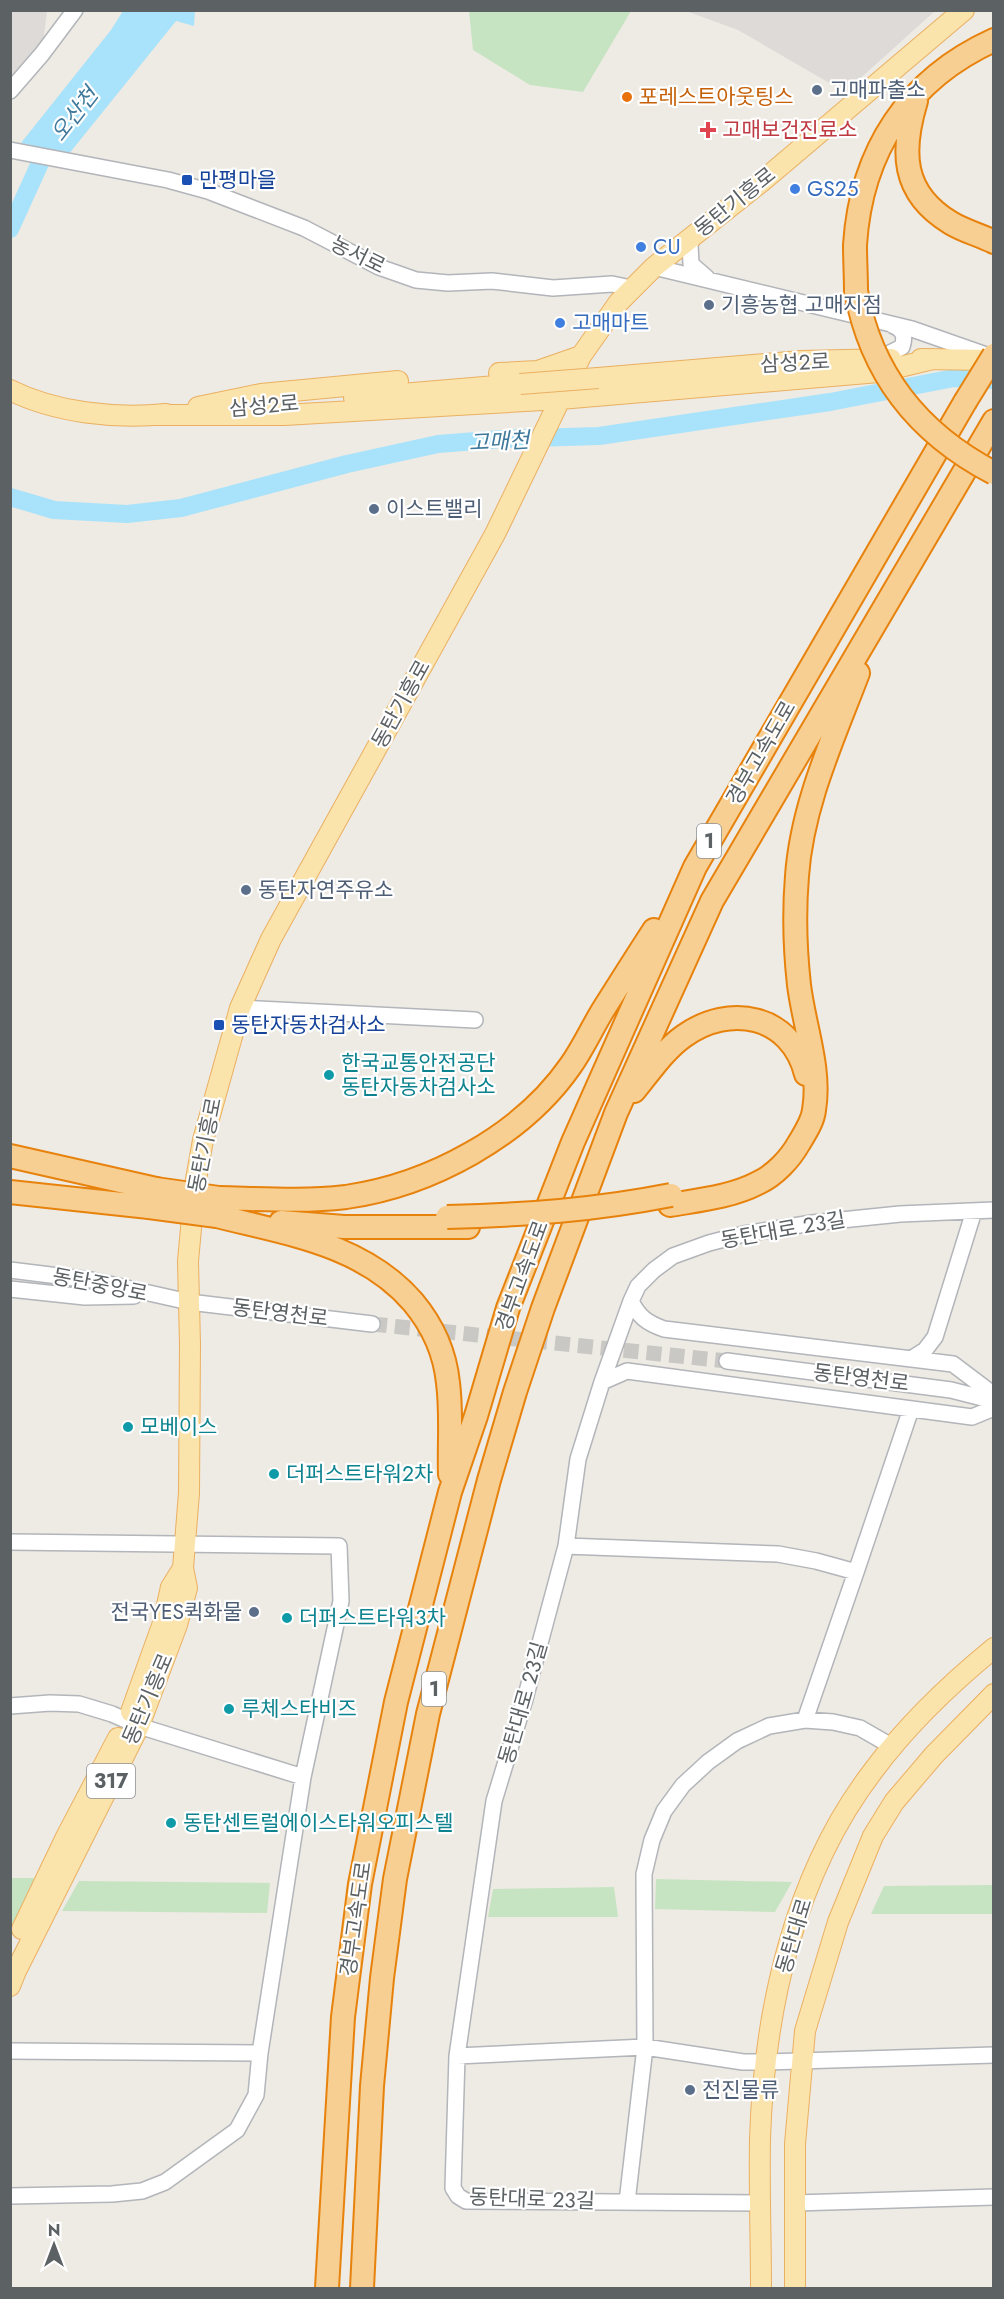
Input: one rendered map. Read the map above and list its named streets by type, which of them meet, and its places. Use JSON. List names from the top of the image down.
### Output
{
  "streets": {
    "highway": ["경부고속도로", "1"],
    "main road": [
      "동탄기흥로",
      "삼성2로",
      "317",
      "동탄대로"
    ],
    "street": [
      "농서로",
      "동탄대로 23길",
      "동탄중앙로",
      "동탄영천로"
    ]
  },
  "crossings": [
    ["동탄기흥로", "농서로"],
    ["동탄기흥로", "동탄중앙로"],
    ["동탄기흥로", "동탄영천로"],
    ["삼성2로", "경부고속도로"],
    ["동탄대로 23길", "동탄대로"],
    ["동탄중앙로", "동탄영천로"]
  ],
  "water": ["오산천", "고매천"],
  "places": {
    "other": [
      "고매파출소",
      "포레스트아웃팅스",
      "GS25",
      "CU",
      "기흥농협 고매지점",
      "고매마트",
      "이스트밸리",
      "동탄자연주유소",
      "한국교통안전공단 동탄자동차검사소",
      "모베이스",
      "더퍼스트타워2차",
      "전국YES퀵화물",
      "더퍼스트타워3차",
      "루체스타비즈",
      "동탄센트럴에이스타워오피스텔",
      "전진물류"
    ],
    "health": ["고매보건진료소"],
    "transit": ["만평마을", "동탄자동차검사소"]
  },
  "north": "top"
}
